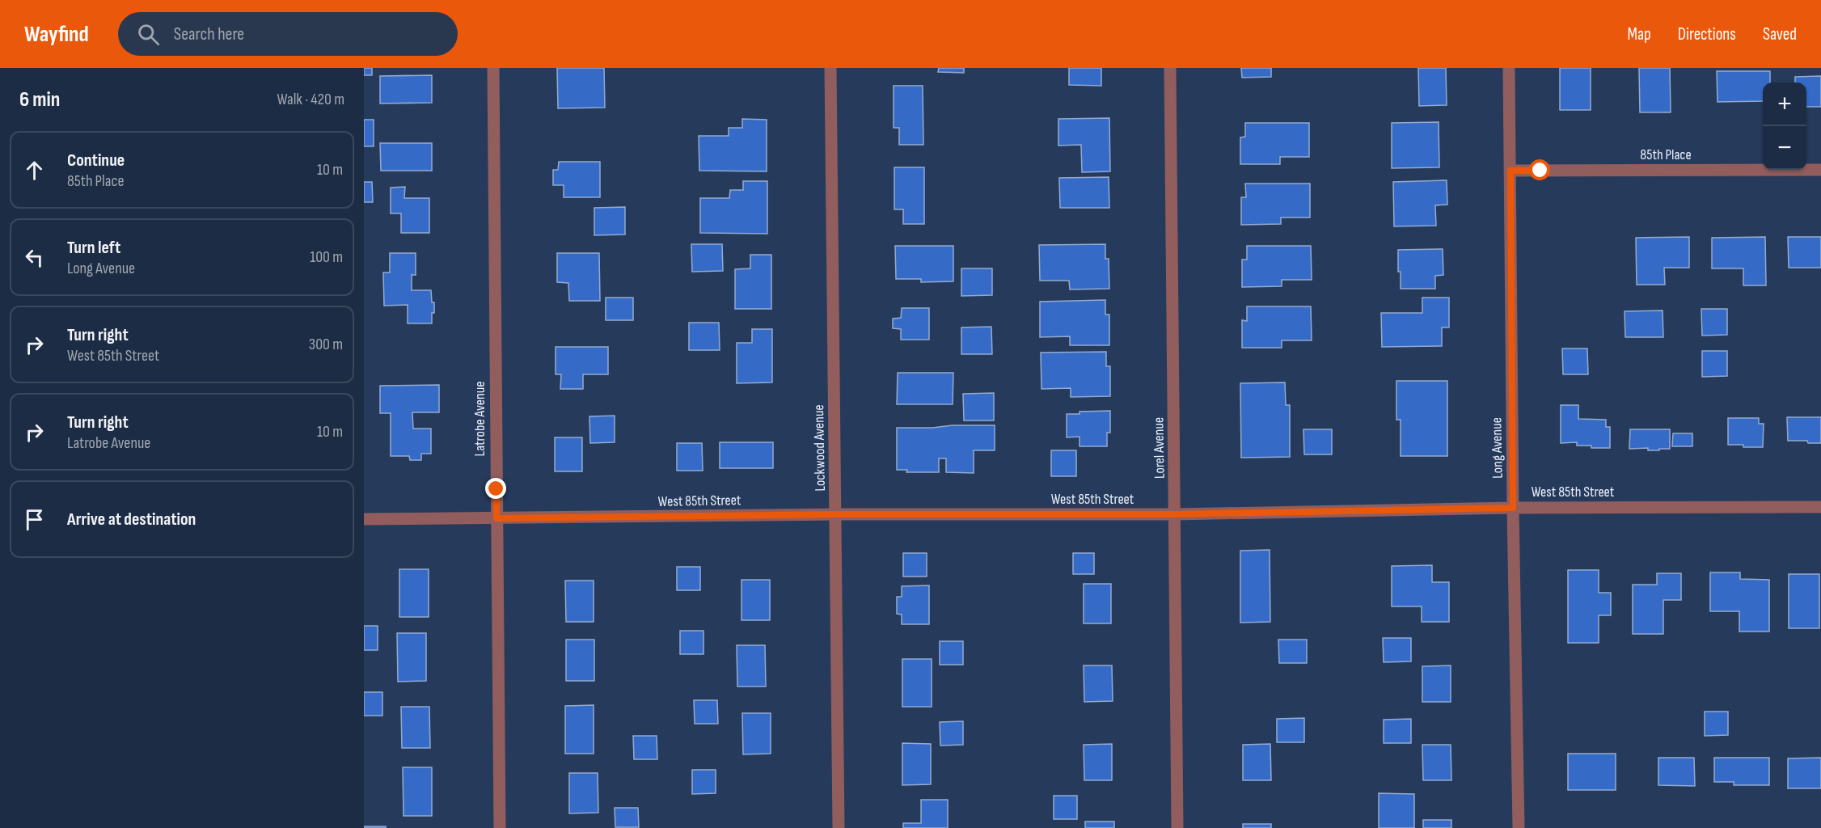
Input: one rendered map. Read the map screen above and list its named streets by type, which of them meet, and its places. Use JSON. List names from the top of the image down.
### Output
{
  "streets": {
    "street": [
      "85th Place",
      "Latrobe Avenue",
      "Lockwood Avenue",
      "Lorel Avenue",
      "Long Avenue",
      "West 85th Street"
    ]
  },
  "crossings": [
    ["85th Place", "Long Avenue"],
    ["Latrobe Avenue", "West 85th Street"],
    ["Lockwood Avenue", "West 85th Street"],
    ["Lorel Avenue", "West 85th Street"],
    ["Long Avenue", "West 85th Street"]
  ],
  "page": {
    "header": "Wayfind",
    "search": "Search here",
    "nav": ["Map", "Directions", "Saved"],
    "heading": ["6 min", "Walk · 420 m"],
    "map_buttons": ["+", "−"],
    "list": [
      ["Continue", "85th Place", "10 m"],
      ["Turn left", "Long Avenue", "100 m"],
      ["Turn right", "West 85th Street", "300 m"],
      ["Turn right", "Latrobe Avenue", "10 m"],
      "Arrive at destination"
    ]
  }
}
